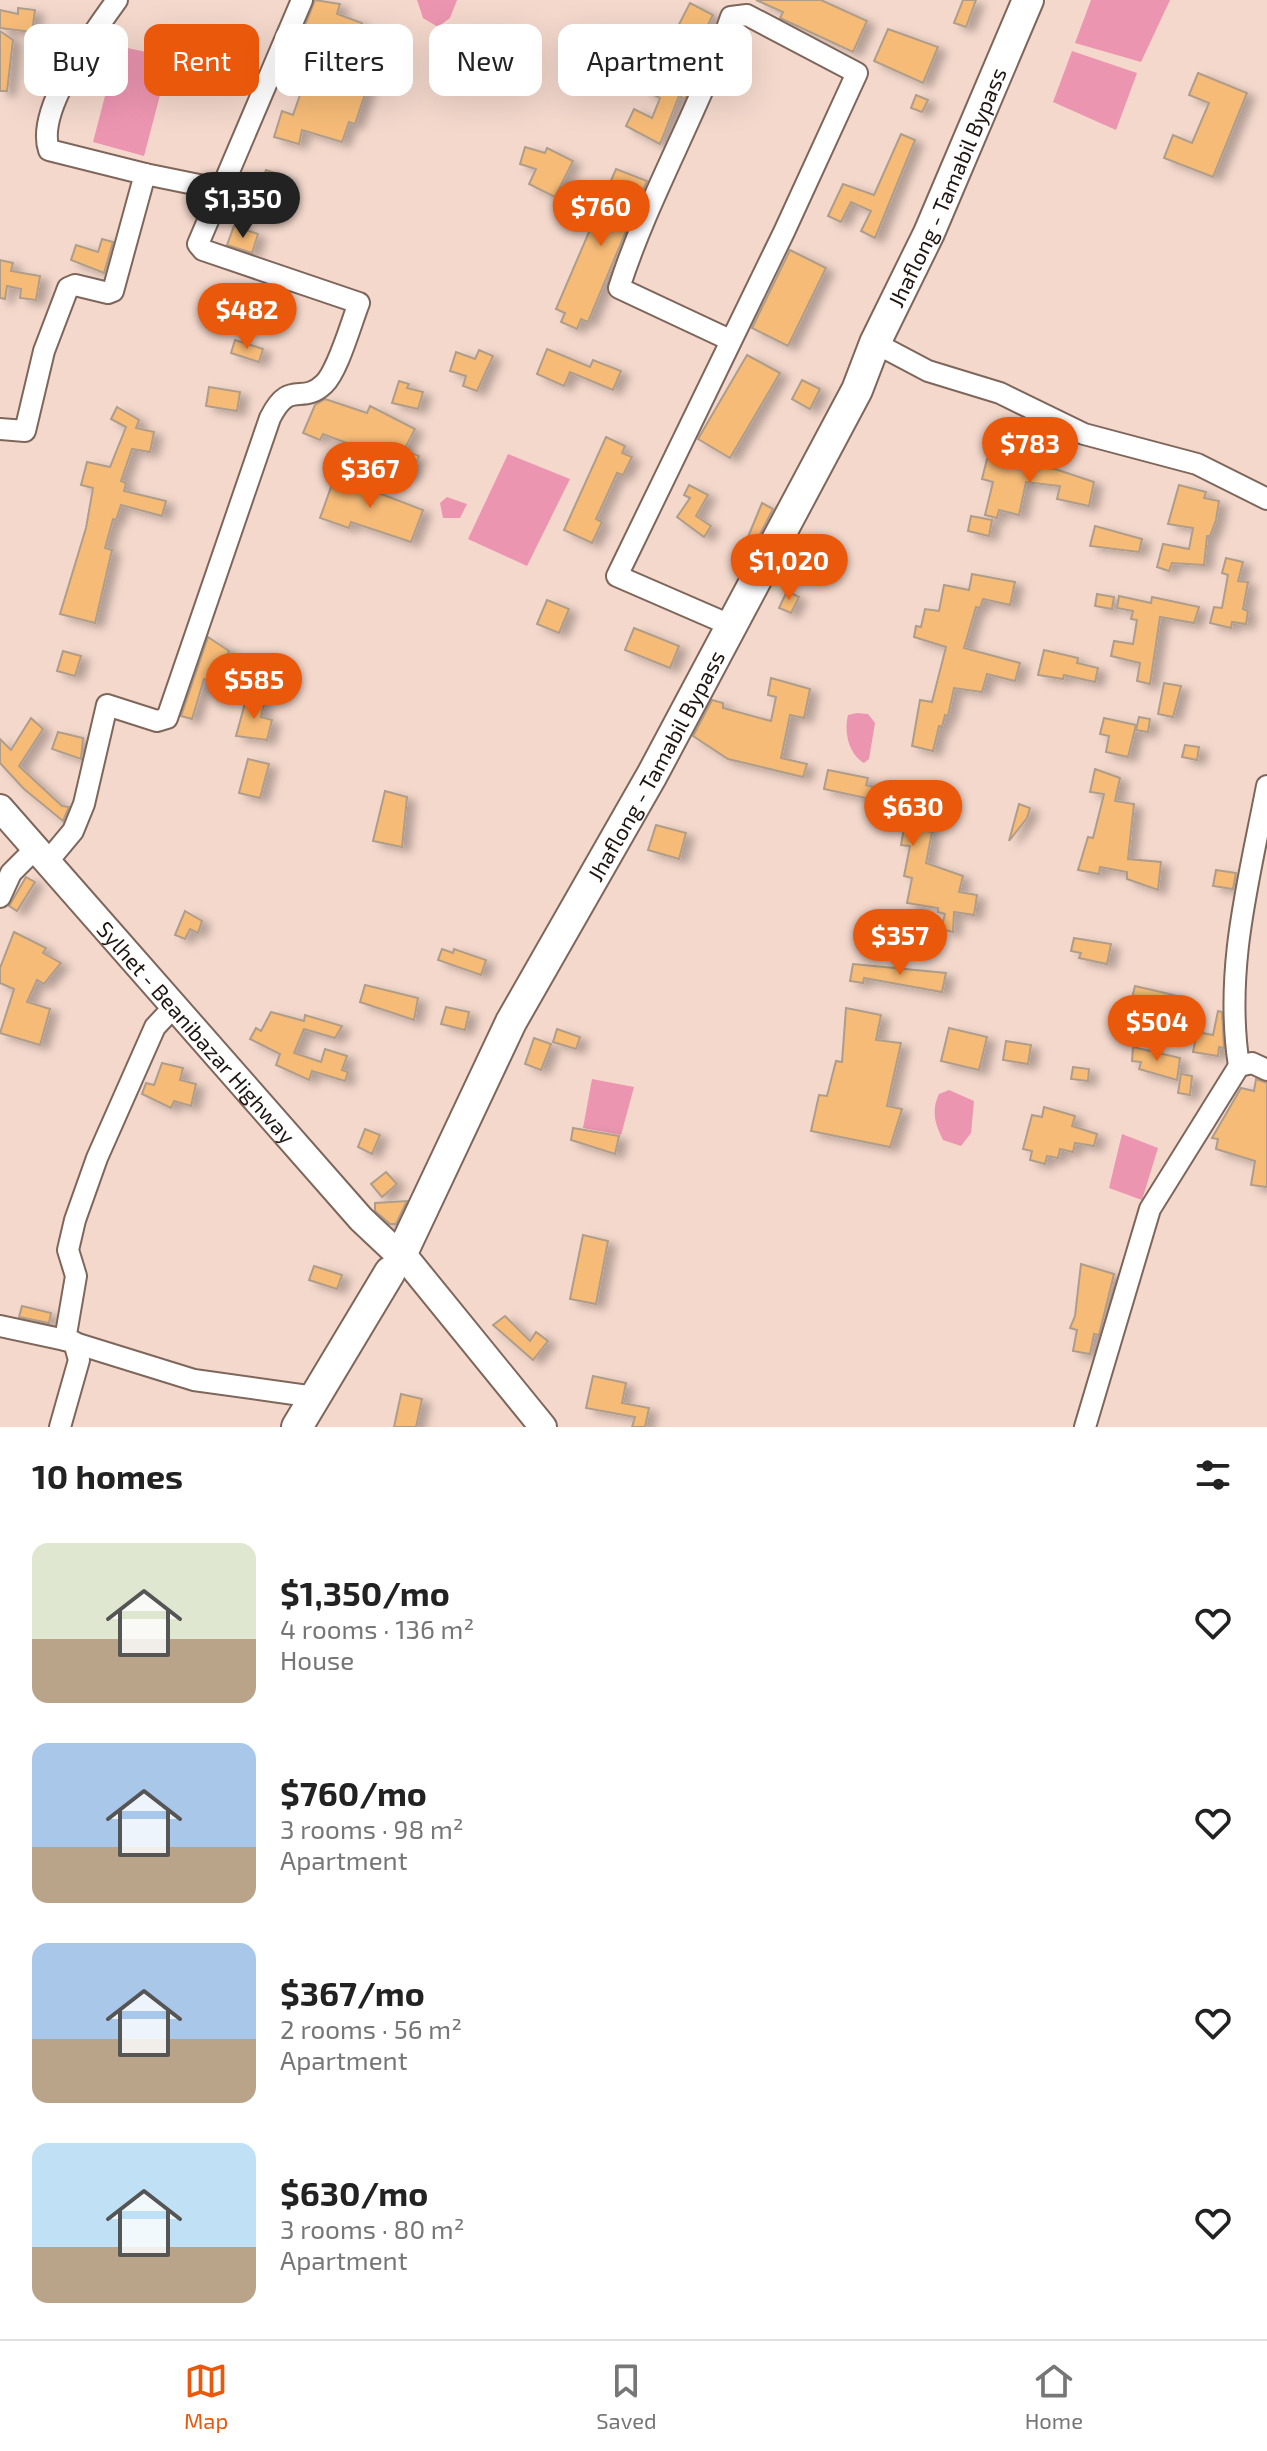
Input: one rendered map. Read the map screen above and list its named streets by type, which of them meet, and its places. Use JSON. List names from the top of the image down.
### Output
{
  "streets": {
    "highway": ["Jhaflong - Tamabil Bypass"],
    "main road": ["Sylhet - Beanibazar Highway"]
  },
  "crossings": [
    ["Jhaflong - Tamabil Bypass", "Sylhet - Beanibazar Highway"]
  ],
  "page": {
    "chip": [
      "Buy",
      "Rent",
      "Filters",
      "New",
      "Apartment"
    ],
    "price": [
      "$1,350",
      "$760",
      "$482",
      "$783",
      "$367",
      "$1,020",
      "$585",
      "$630",
      "$357",
      "$504"
    ],
    "heading": "10 homes",
    "list": [
      {
        "name": "$1,350/mo",
        "note": "4 rooms · 136 m² · House"
      },
      {
        "name": "$760/mo",
        "note": "3 rooms · 98 m² · Apartment"
      },
      {
        "name": "$367/mo",
        "note": "2 rooms · 56 m² · Apartment"
      },
      {
        "name": "$630/mo",
        "note": "3 rooms · 80 m² · Apartment"
      }
    ],
    "tabs": ["Map", "Saved", "Home"]
  }
}
